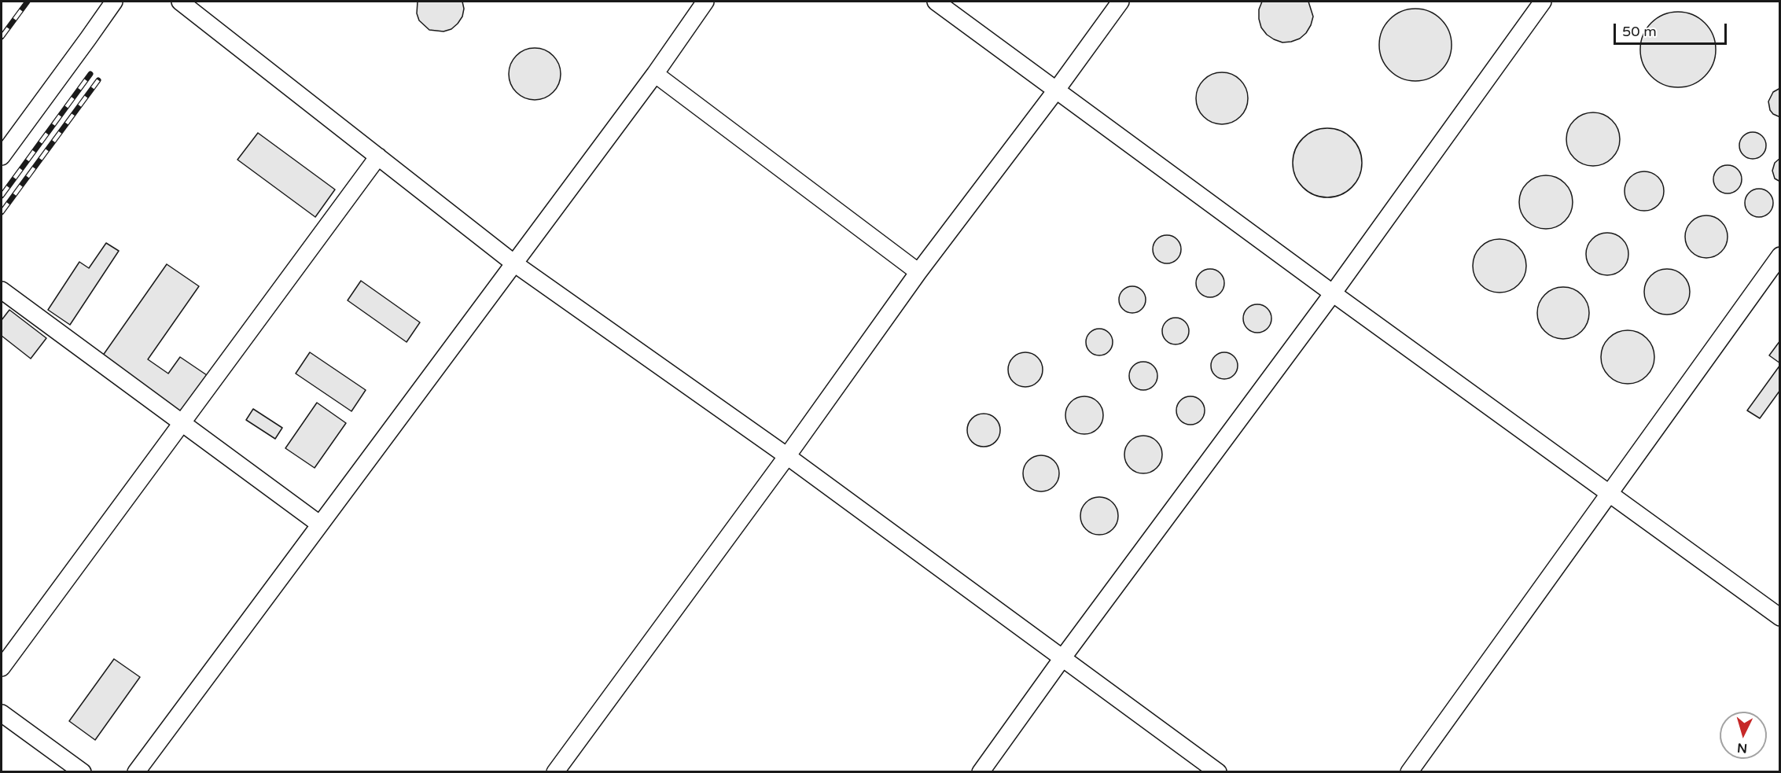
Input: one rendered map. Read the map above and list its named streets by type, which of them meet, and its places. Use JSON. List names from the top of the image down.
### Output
{
  "scale_bar": "50 m",
  "north": "bottom"
}
